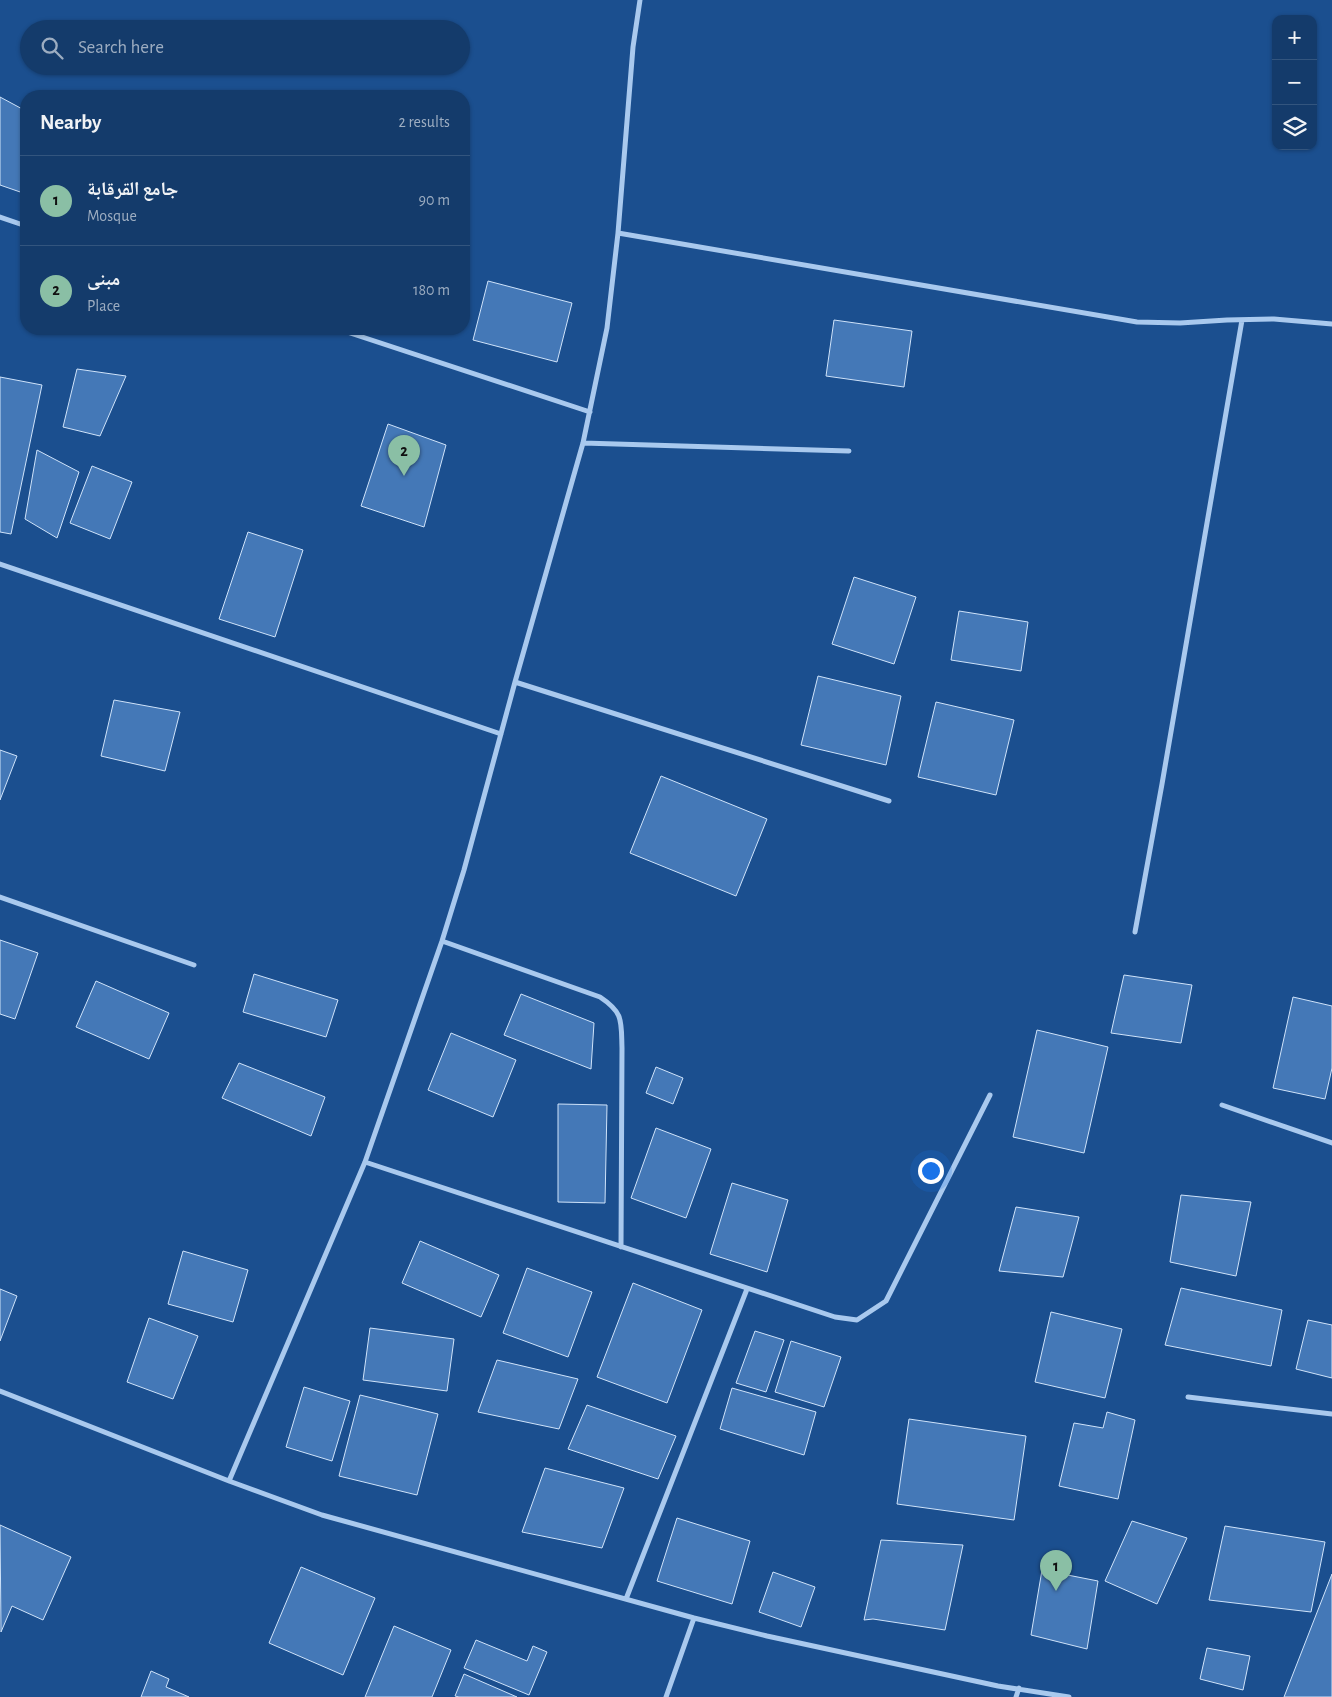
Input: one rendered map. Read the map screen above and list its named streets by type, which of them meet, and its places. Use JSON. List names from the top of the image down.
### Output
{
  "page": {
    "map_buttons": ["+", "−"],
    "search": "Search here",
    "heading": ["Nearby", "2 results"],
    "list": [
      {
        "mark": "1",
        "name": "جامع القرقابة",
        "note": "Mosque",
        "value": "90 m"
      },
      {
        "mark": "2",
        "name": "مبنى",
        "note": "Place",
        "value": "180 m"
      }
    ],
    "pins": ["2", "1"]
  }
}
